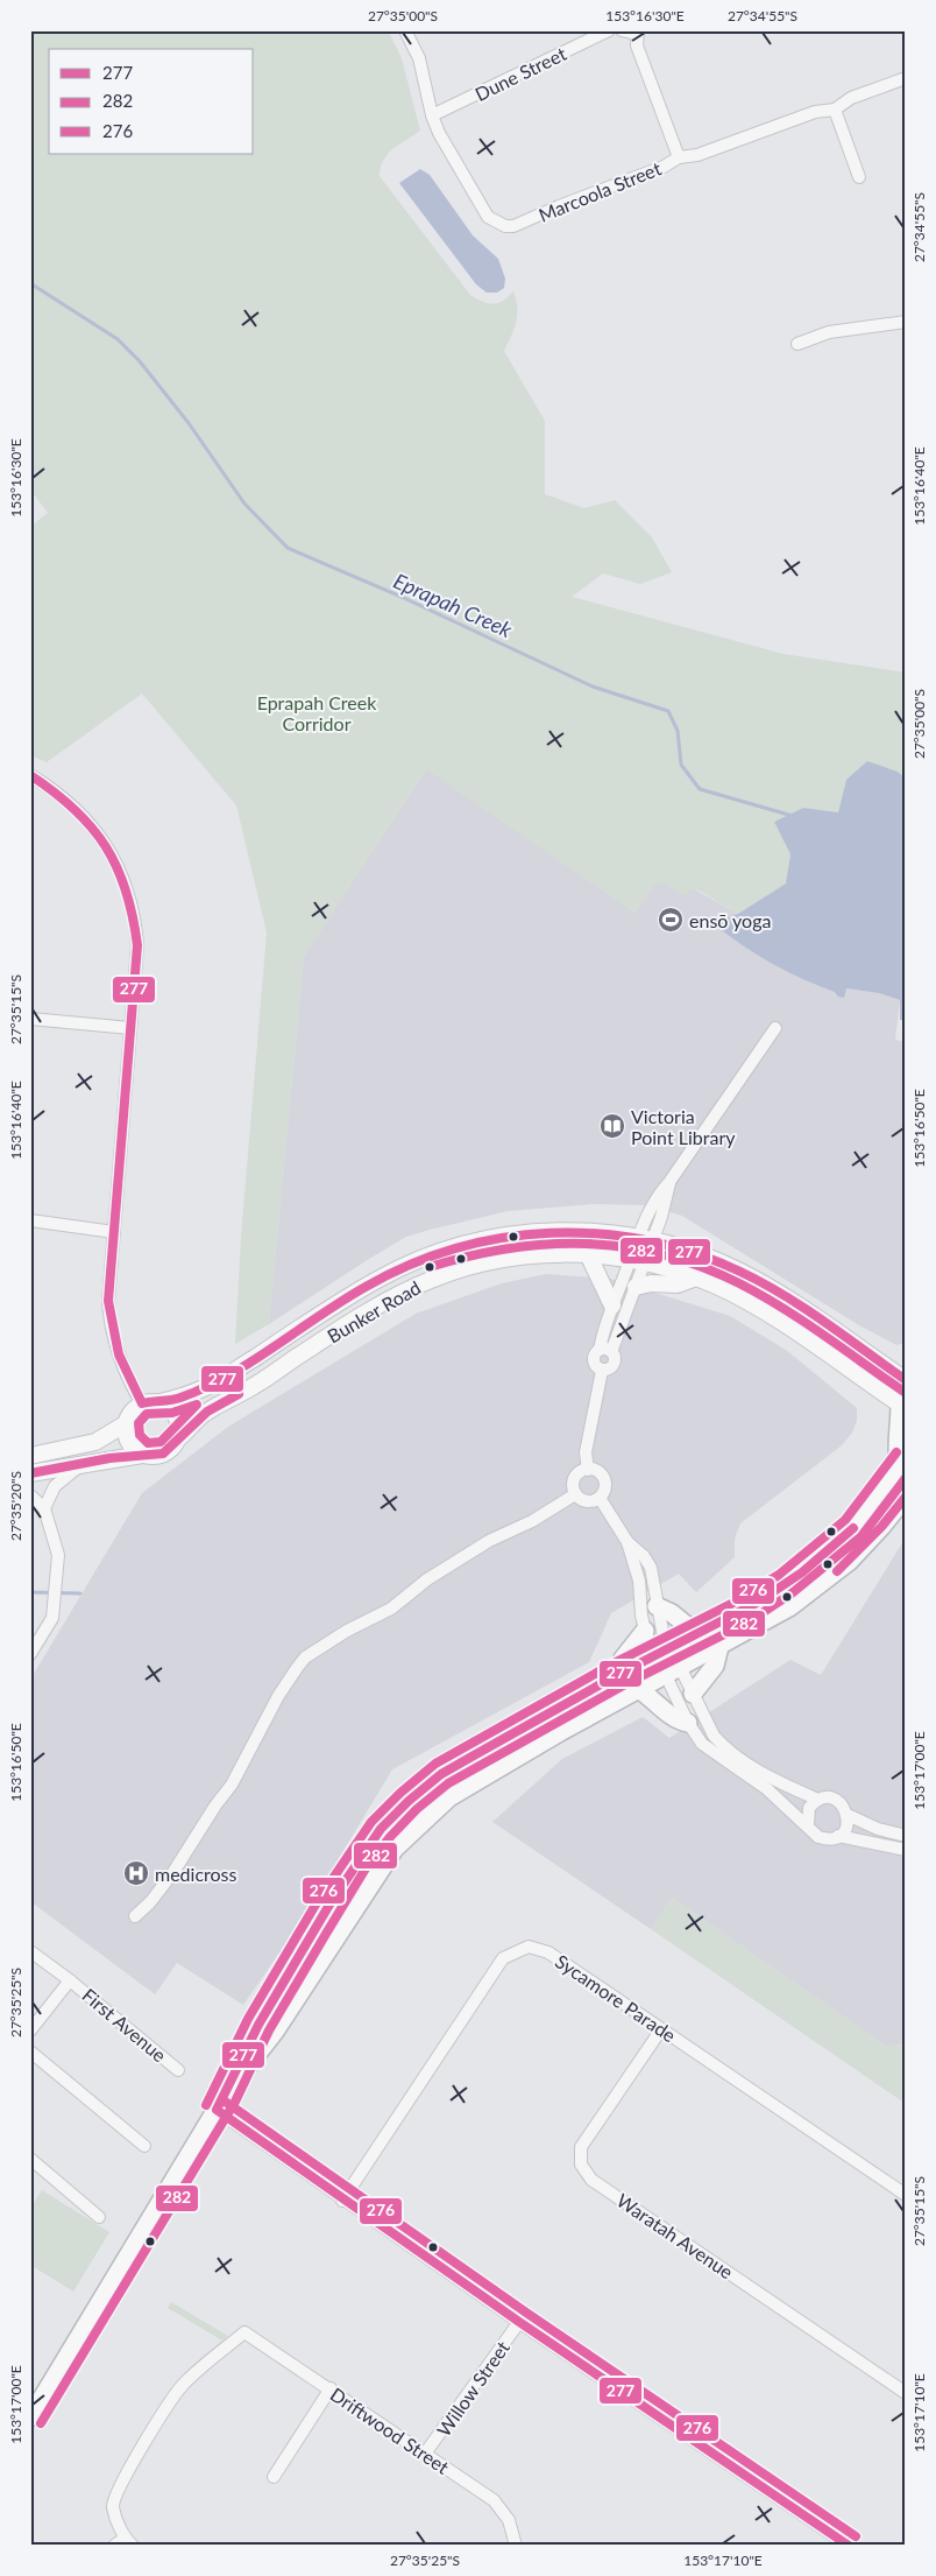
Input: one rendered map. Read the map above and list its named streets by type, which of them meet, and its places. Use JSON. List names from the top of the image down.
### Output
{
  "streets": {
    "main road": ["Bunker Road"],
    "street": [
      "Dune Street",
      "Marcoola Street",
      "Sycamore Parade",
      "First Avenue",
      "Waratah Avenue",
      "Willow Street",
      "Driftwood Street"
    ]
  },
  "crossings": [
    ["Dune Street", "Marcoola Street"],
    ["Sycamore Parade", "Waratah Avenue"],
    ["Willow Street", "Driftwood Street"]
  ],
  "water": ["Eprapah Creek"],
  "parks": ["Eprapah Creek Corridor"],
  "places": {
    "sports": ["ensō yoga"],
    "library": ["Victoria Point Library"],
    "hospital": ["medicross"]
  },
  "lines": ["transit line 277", "transit line 282", "transit line 276"],
  "legend": ["277", "282", "276"],
  "coordinates": [
    "27°35'00\"S",
    "153°16'30\"E",
    "27°34'55\"S",
    "153°16'40\"E",
    "27°35'15\"S",
    "153°16'50\"E",
    "27°35'20\"S",
    "153°17'00\"E",
    "27°35'25\"S",
    "153°17'10\"E"
  ]
}
